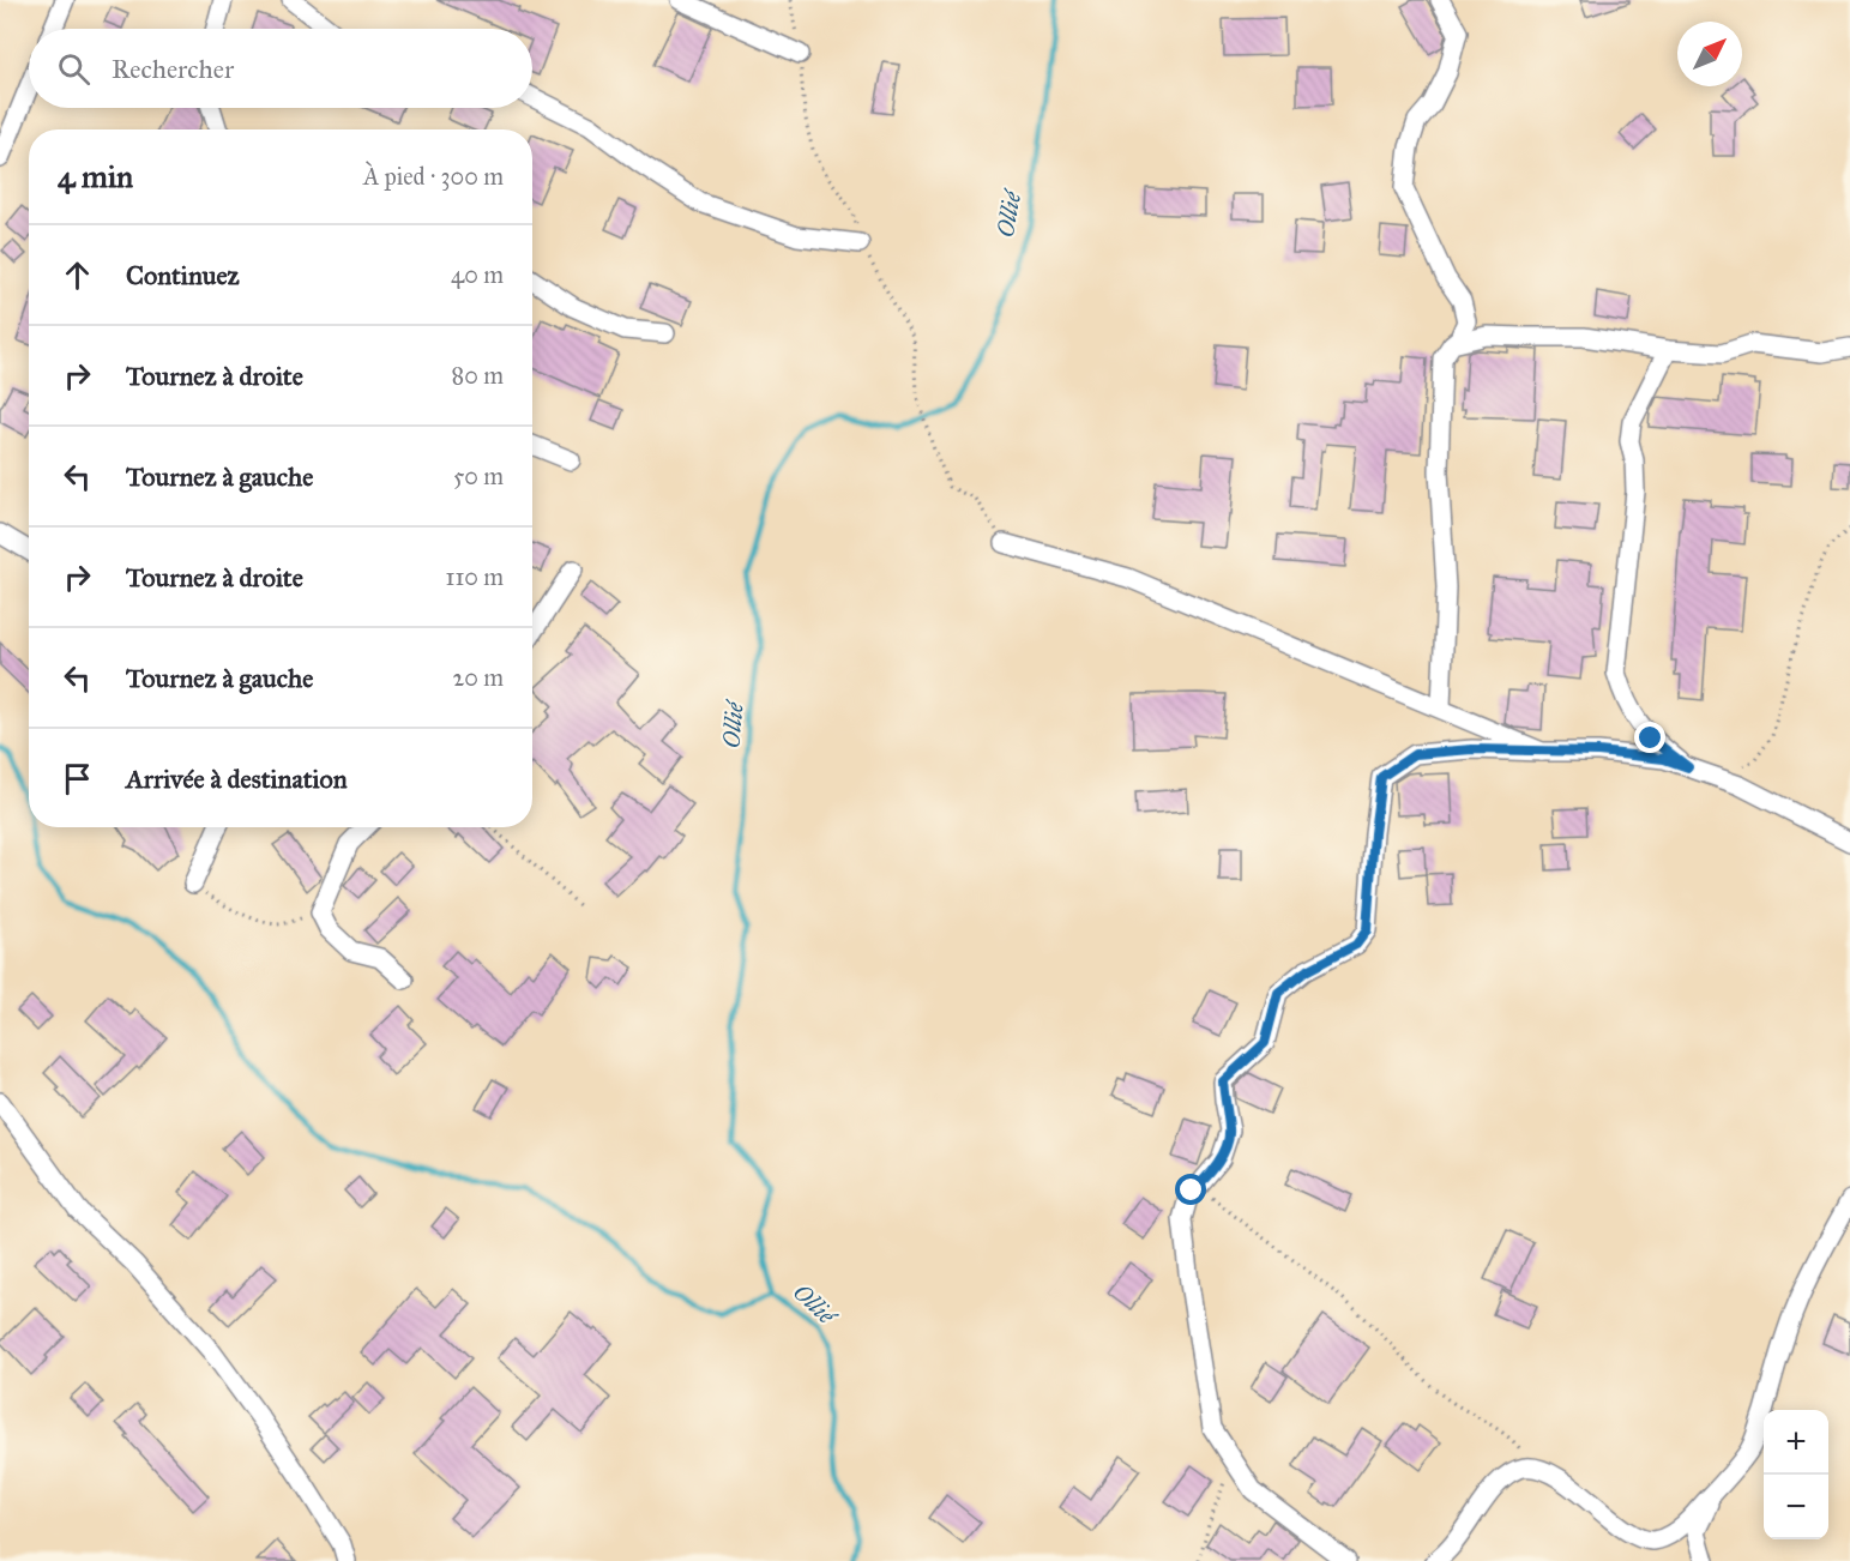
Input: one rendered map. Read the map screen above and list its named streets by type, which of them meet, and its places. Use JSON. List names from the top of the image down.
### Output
{
  "water": ["Ollié"],
  "north": "top right",
  "page": {
    "search": "Rechercher",
    "heading": ["4 min", "À pied · 300 m"],
    "list": [
      ["Continuez", "40 m"],
      ["Tournez à droite", "80 m"],
      ["Tournez à gauche", "50 m"],
      ["Tournez à droite", "110 m"],
      ["Tournez à gauche", "20 m"],
      "Arrivée à destination"
    ],
    "map_buttons": ["+", "−"]
  }
}
